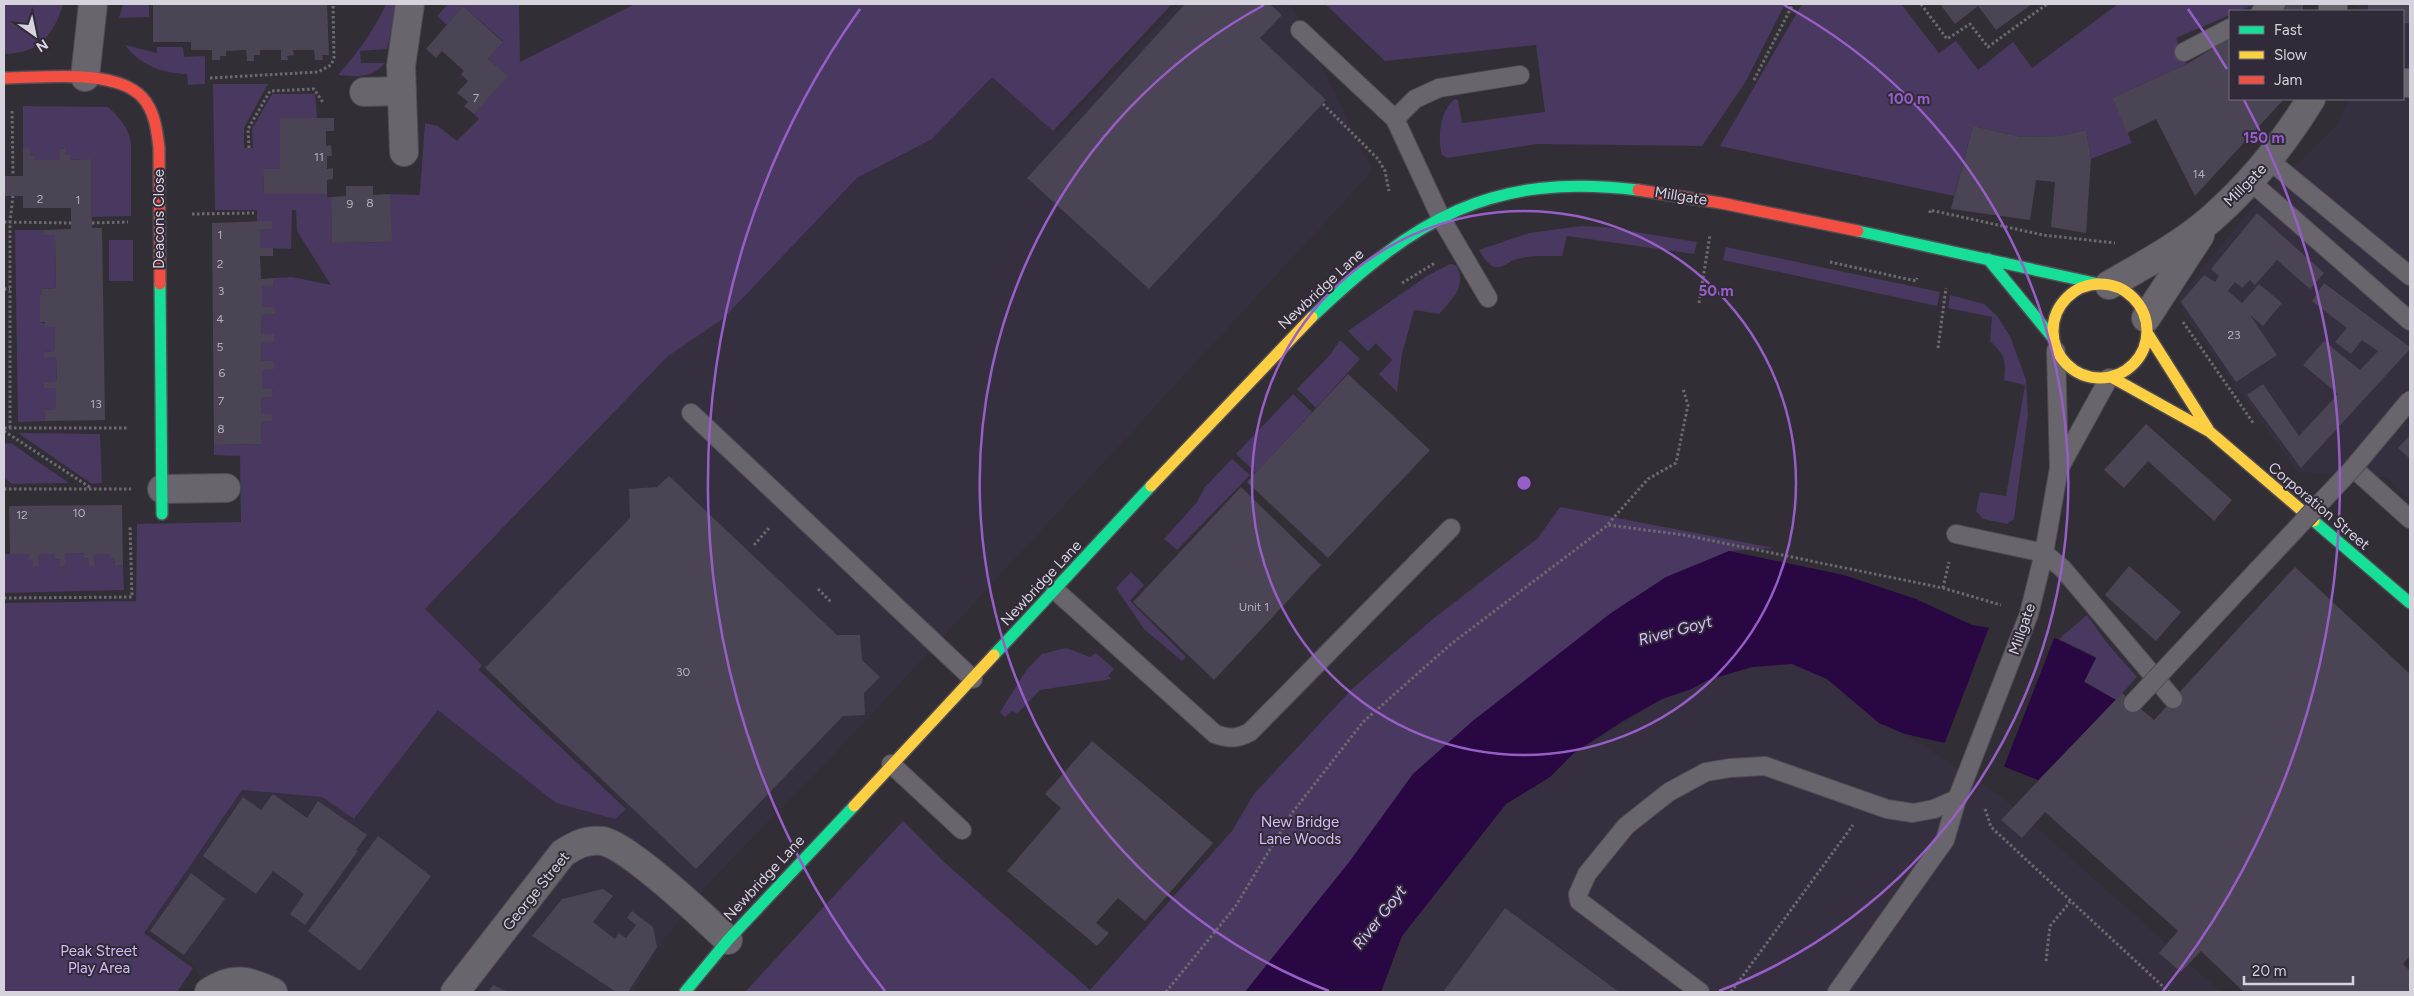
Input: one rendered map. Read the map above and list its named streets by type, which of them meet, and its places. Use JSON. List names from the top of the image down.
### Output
{
  "streets": {
    "street": [
      "Millgate",
      "Deacons Close",
      "Newbridge Lane",
      "Corporation Street",
      "George Street"
    ]
  },
  "crossings": [
    ["Millgate", "Newbridge Lane"],
    ["Millgate", "Corporation Street"],
    ["Newbridge Lane", "George Street"]
  ],
  "water": ["River Goyt"],
  "parks": ["New Bridge Lane Woods", "Peak Street Play Area"],
  "house_numbers": [
    "7",
    "11",
    "14",
    "2",
    "1",
    "8",
    "9",
    "1",
    "2",
    "3",
    "4",
    "23",
    "5",
    "6",
    "7",
    "13",
    "8",
    "10",
    "12",
    "Unit 1",
    "30"
  ],
  "legend": ["Fast", "Slow", "Jam"],
  "scale_bar": "20 m",
  "north": "bottom right",
  "rings": ["100 m", "150 m", "50 m"]
}
